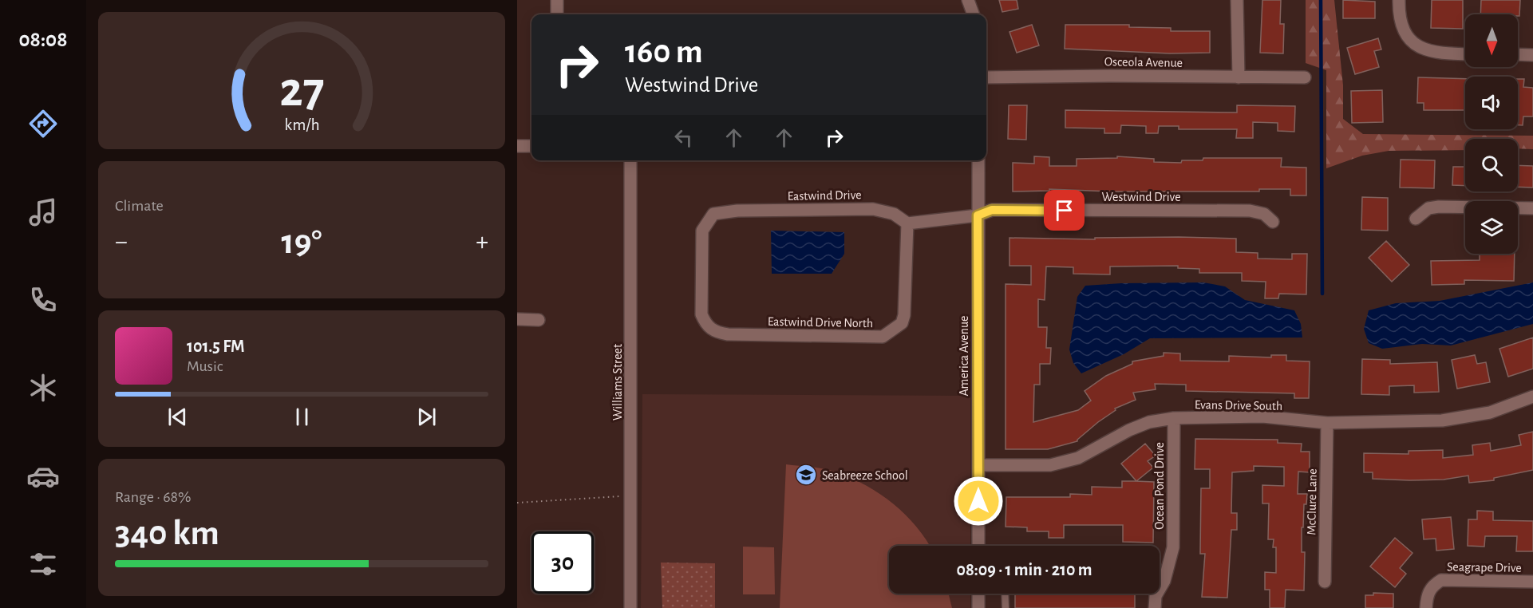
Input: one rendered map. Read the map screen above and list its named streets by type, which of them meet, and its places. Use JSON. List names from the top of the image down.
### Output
{
  "streets": {
    "street": [
      "Osceola Avenue",
      "Eastwind Drive",
      "Westwind Drive",
      "Eastwind Drive North",
      "America Avenue",
      "Williams Street",
      "Evans Drive South",
      "Ocean Pond Drive",
      "McClure Lane",
      "Seagrape Drive"
    ]
  },
  "crossings": [
    ["Eastwind Drive", "Eastwind Drive North"],
    ["Westwind Drive", "America Avenue"],
    ["America Avenue", "Evans Drive South"],
    ["Evans Drive South", "Ocean Pond Drive"],
    ["Evans Drive South", "McClure Lane"]
  ],
  "places": {
    "school or university": ["Seabreeze School"]
  },
  "north": "bottom",
  "page": {
    "tabs": "08:08",
    "turn": ["160 m", "Westwind Drive"],
    "tile": [
      "Climate",
      ["Range · 68%", "340 km"]
    ],
    "heat": ["−", "19°", "+"],
    "song": ["101.5 FM", "Music"],
    "limit": "30",
    "trip": "08:09 · 1 min · 210 m",
    "gauge": ["27", "km/h"]
  }
}
